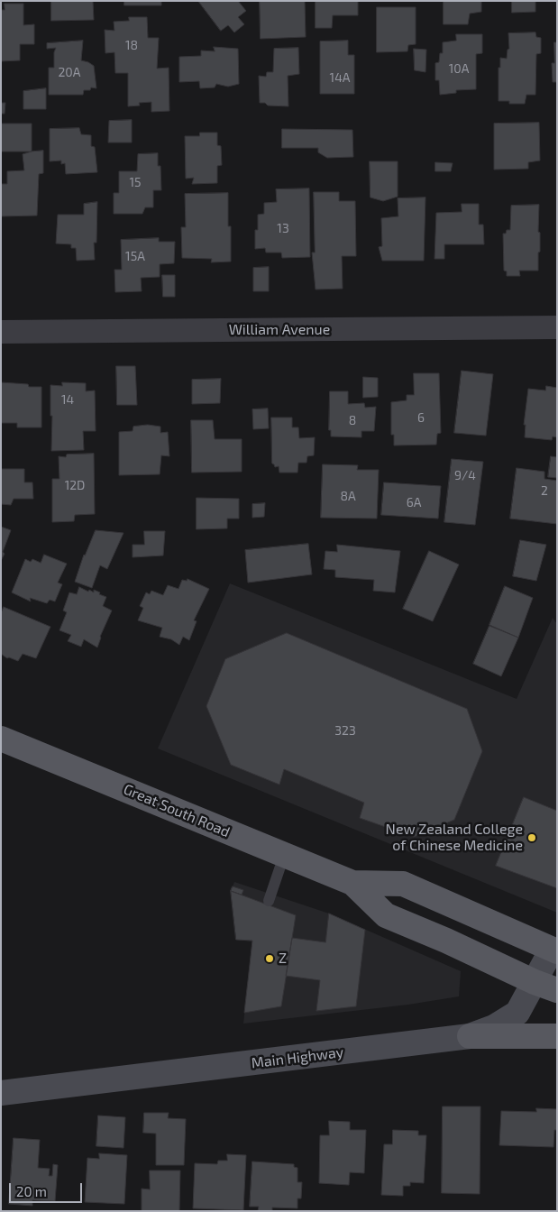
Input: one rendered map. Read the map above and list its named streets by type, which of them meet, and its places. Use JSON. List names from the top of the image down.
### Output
{
  "streets": {
    "main road": ["Great South Road", "Main Highway"],
    "street": ["William Avenue"]
  },
  "crossings": [
    ["Great South Road", "Main Highway"]
  ],
  "places": ["New Zealand College of Chinese Medicine", "Z"],
  "house_numbers": [
    "18",
    "10A",
    "20A",
    "14A",
    "15",
    "13",
    "15A",
    "14",
    "6",
    "8",
    "9/4",
    "12D",
    "2",
    "8A",
    "6A",
    "323"
  ],
  "scale_bar": "20 m"
}
